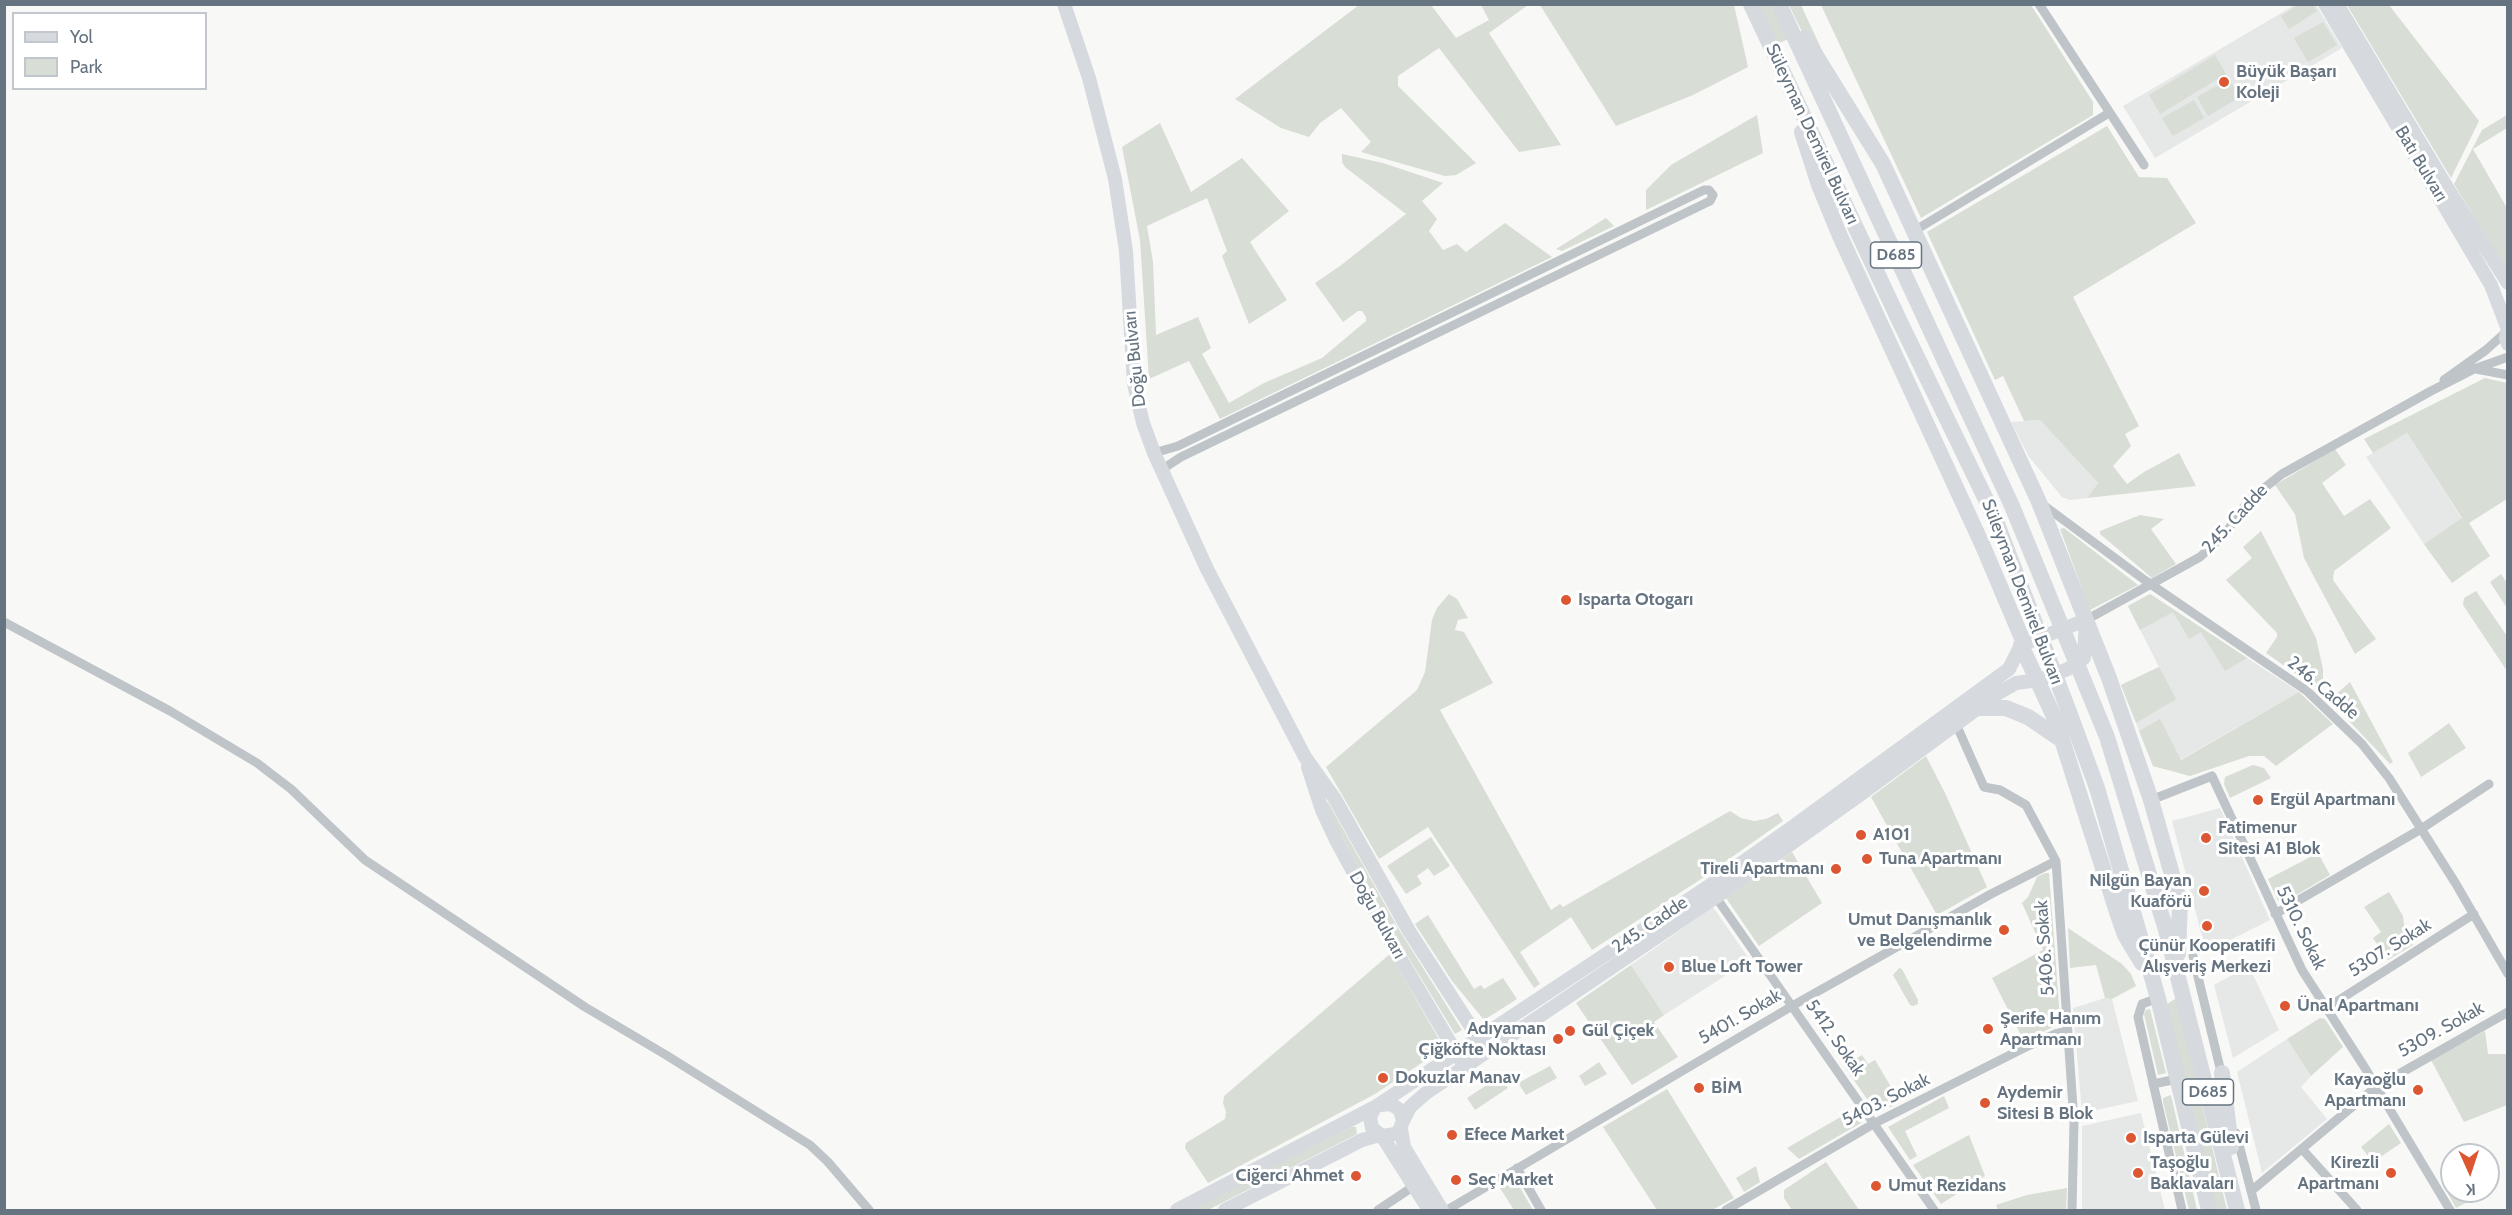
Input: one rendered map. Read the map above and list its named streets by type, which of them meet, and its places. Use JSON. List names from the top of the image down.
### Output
{
  "streets": {
    "highway": ["Süleyman Demirel Bulvarı", "D685"],
    "street": [
      "Batı Bulvarı",
      "Doğu Bulvarı",
      "245. Cadde",
      "246. Cadde",
      "5310. Sokak",
      "5406. Sokak",
      "5307. Sokak",
      "5401. Sokak",
      "5309. Sokak",
      "5412. Sokak",
      "5403. Sokak"
    ]
  },
  "crossings": [
    ["Doğu Bulvarı", "245. Cadde"],
    ["245. Cadde", "246. Cadde"],
    ["245. Cadde", "5406. Sokak"],
    ["245. Cadde", "5412. Sokak"],
    ["246. Cadde", "5307. Sokak"],
    ["5310. Sokak", "5307. Sokak"],
    ["5310. Sokak", "5309. Sokak"],
    ["5406. Sokak", "5401. Sokak"],
    ["5406. Sokak", "5403. Sokak"],
    ["5401. Sokak", "5412. Sokak"],
    ["5412. Sokak", "5403. Sokak"]
  ],
  "places": [
    "Büyük Başarı Koleji",
    "Isparta Otogarı",
    "Ergül Apartmanı",
    "A101",
    "Fatimenur Sitesi A1 Blok",
    "Tuna Apartmanı",
    "Tireli Apartmanı",
    "Nilgün Bayan Kuaförü",
    "Çünür Kooperatifi Alışveriş Merkezi",
    "Umut Danışmanlık ve Belgelendirme",
    "Blue Loft Tower",
    "Ünal Apartmanı",
    "Şerife Hanım Apartmanı",
    "Gül Çiçek",
    "Adıyaman Çiğköfte Noktası",
    "Dokuzlar Manav",
    "BİM",
    "Kayaoğlu Apartmanı",
    "Aydemir Sitesi B Blok",
    "Efece Market",
    "Isparta Gülevi",
    "Taşoğlu Baklavaları",
    "Kirezli Apartmanı",
    "Ciğerci Ahmet",
    "Seç Market",
    "Umut Rezidans"
  ],
  "legend": ["Yol", "Park"],
  "north": "bottom"
}
